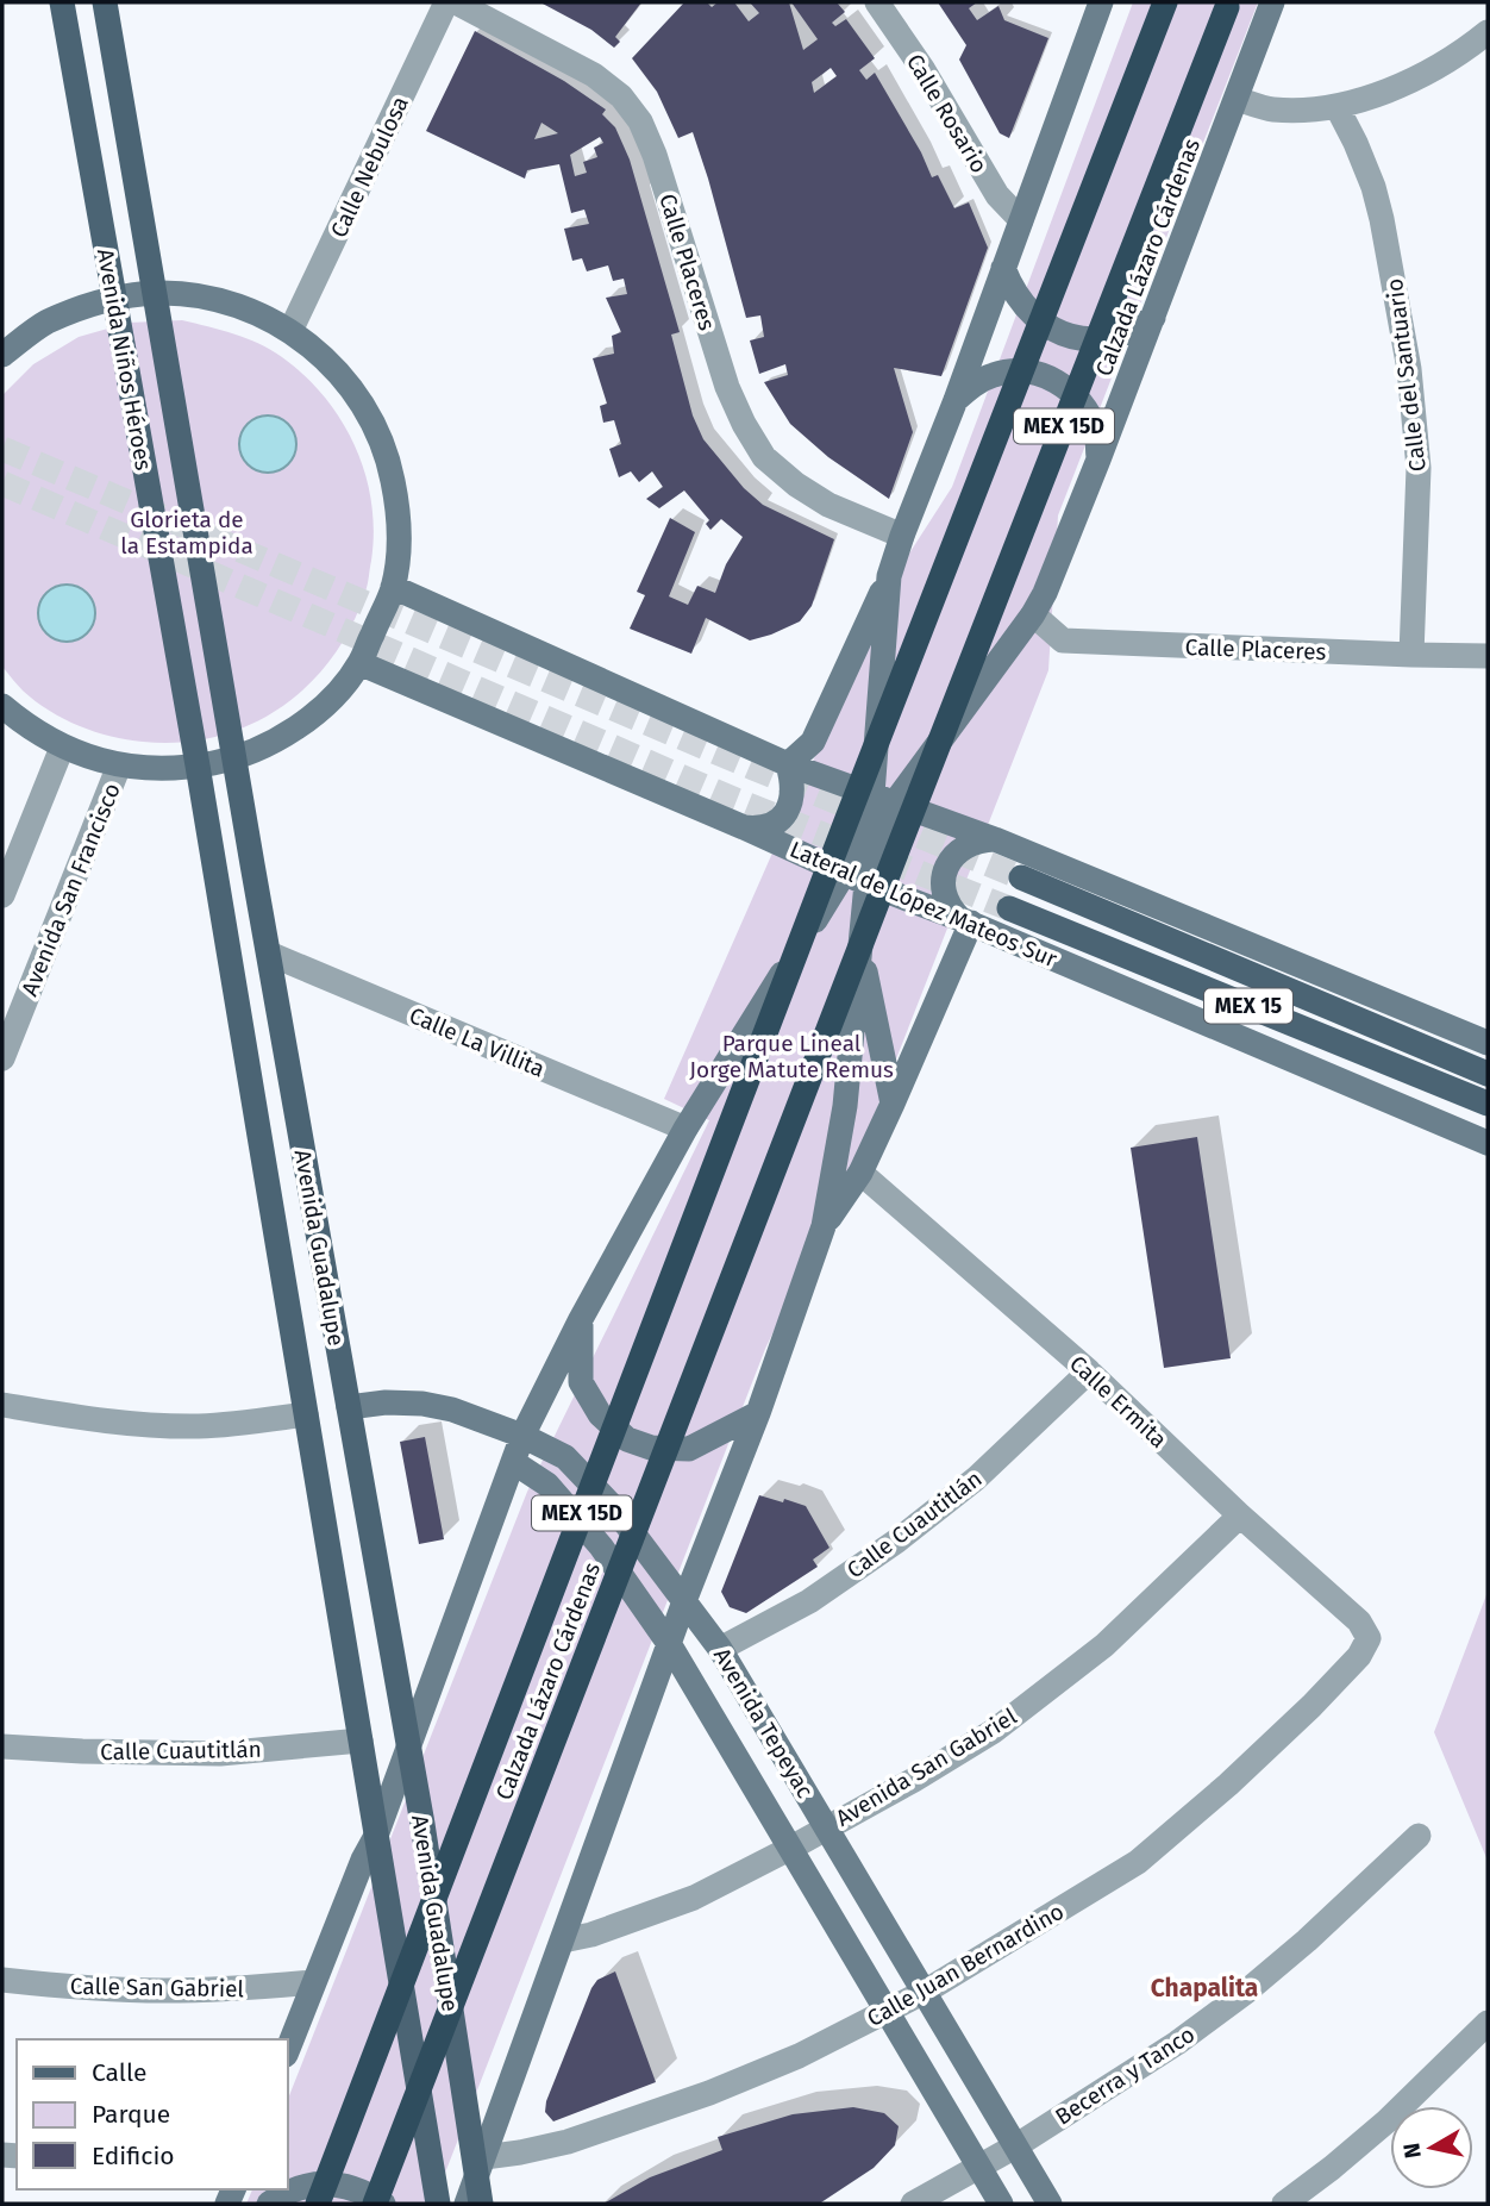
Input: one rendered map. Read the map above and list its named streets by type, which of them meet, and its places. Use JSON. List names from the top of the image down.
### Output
{
  "streets": {
    "highway": ["Calzada Lázaro Cárdenas", "MEX 15D"],
    "main road": ["Avenida Niños Héroes", "MEX 15", "Avenida Guadalupe"],
    "street": [
      "Calle Rosario",
      "Calle Nebulosa",
      "Calle Placeres",
      "Calle del Santuario",
      "Avenida San Francisco",
      "Lateral de López Mateos Sur",
      "Calle La Villita",
      "Calle Ermita",
      "Calle Cuautitlán",
      "Avenida Tepeyac",
      "Avenida San Gabriel",
      "Calle Juan Bernardino",
      "Calle San Gabriel",
      "Becerra y Tanco"
    ]
  },
  "crossings": [
    ["Calle Rosario", "Calzada Lázaro Cárdenas"],
    ["Calzada Lázaro Cárdenas", "Calle Placeres"],
    ["Calzada Lázaro Cárdenas", "Lateral de López Mateos Sur"],
    ["Calzada Lázaro Cárdenas", "Calle La Villita"],
    ["Calzada Lázaro Cárdenas", "Avenida Guadalupe"],
    ["Calzada Lázaro Cárdenas", "Avenida Tepeyac"],
    ["Calzada Lázaro Cárdenas", "Avenida San Gabriel"],
    ["Calzada Lázaro Cárdenas", "Calle Juan Bernardino"],
    ["Calzada Lázaro Cárdenas", "Calle San Gabriel"],
    ["Calle Placeres", "Calle del Santuario"],
    ["Avenida Niños Héroes", "Avenida Guadalupe"],
    ["Calle La Villita", "Avenida Guadalupe"],
    ["Avenida Guadalupe", "Calle Cuautitlán"],
    ["Avenida Guadalupe", "Avenida Tepeyac"],
    ["Avenida Guadalupe", "Calle Juan Bernardino"],
    ["Calle Ermita", "Calle Cuautitlán"],
    ["Calle Ermita", "Avenida San Gabriel"],
    ["Calle Ermita", "Calle Juan Bernardino"],
    ["Calle Cuautitlán", "Avenida Tepeyac"],
    ["Avenida Tepeyac", "Avenida San Gabriel"],
    ["Avenida Tepeyac", "Calle Juan Bernardino"],
    ["Avenida Tepeyac", "Becerra y Tanco"]
  ],
  "districts": ["Chapalita"],
  "parks": ["Glorieta de la Estampida", "Parque Lineal Jorge Matute Remus"],
  "legend": ["Calle", "Parque", "Edificio"],
  "north": "left"
}
